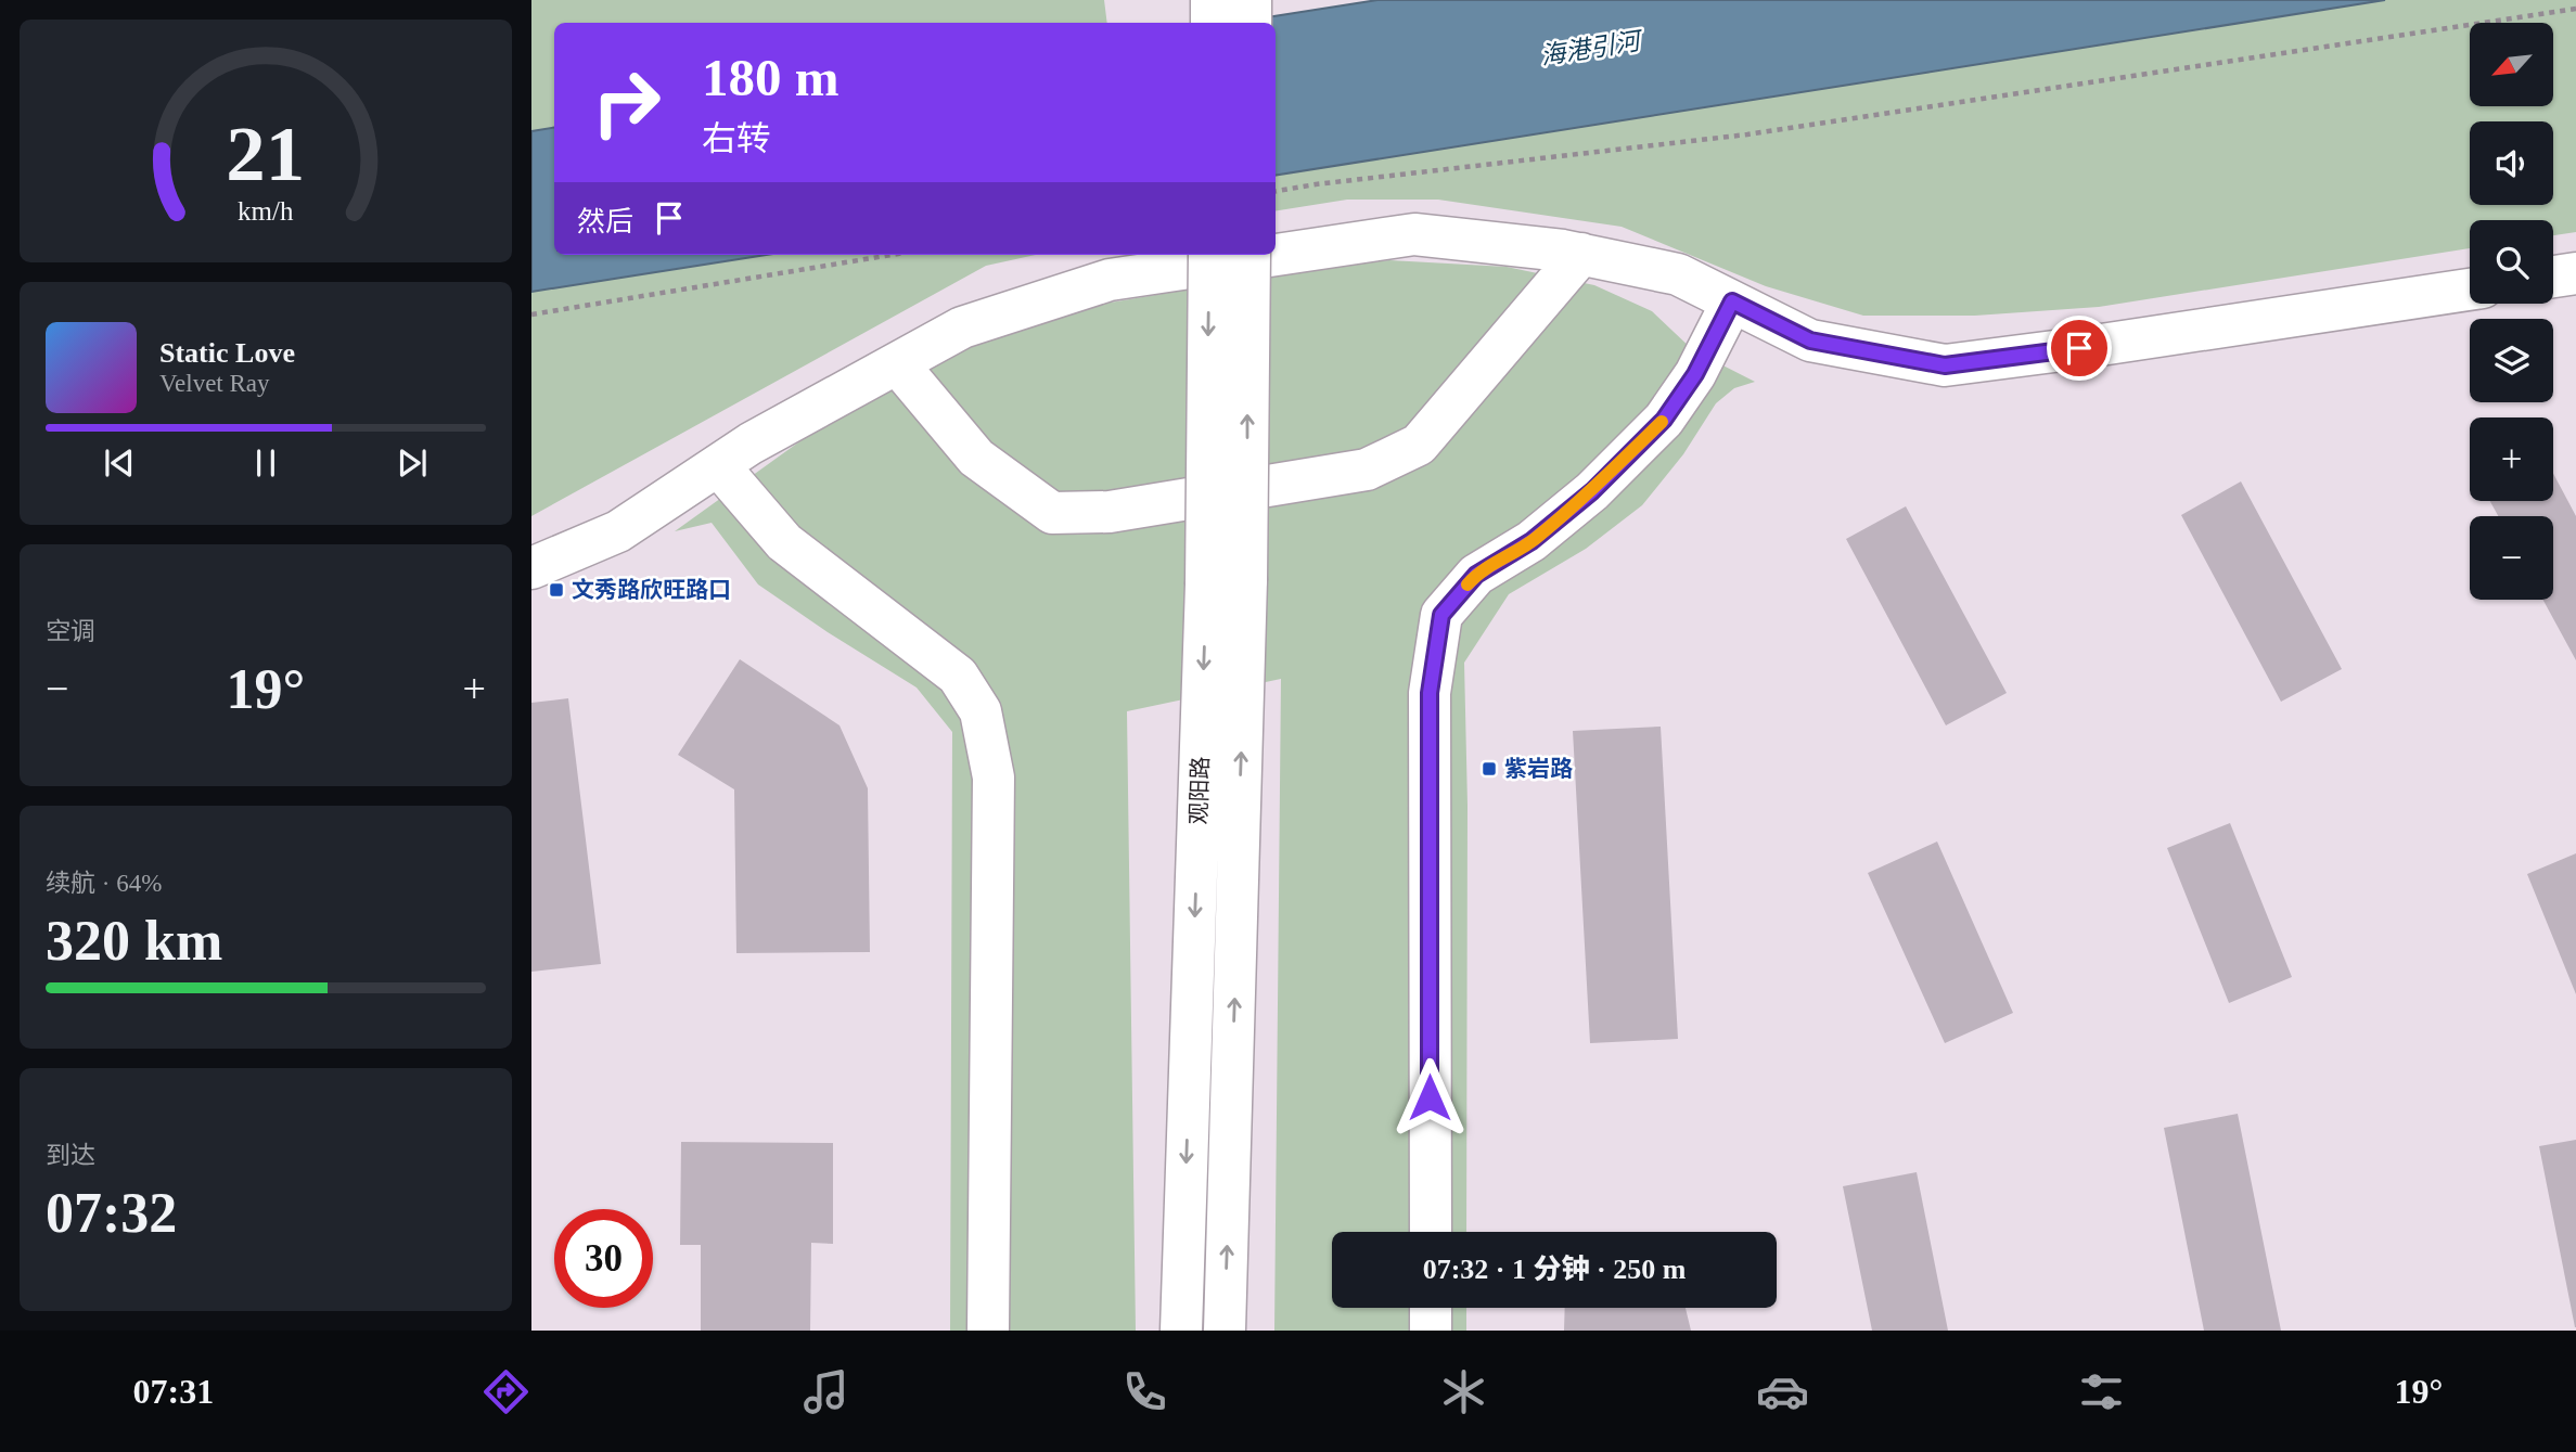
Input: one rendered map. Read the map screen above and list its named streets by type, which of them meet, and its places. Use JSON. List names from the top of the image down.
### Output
{
  "streets": {
    "street": ["观阳路"]
  },
  "water": ["海港引河"],
  "places": {
    "transit": ["文秀路欣旺路口", "紫岩路"]
  },
  "north": "bottom left",
  "page": {
    "map_buttons": ["+", "−"],
    "turn": ["180 m", "右转"],
    "then": "然后",
    "song": ["Static Love", "Velvet Ray"],
    "tile": [
      "空调",
      ["续航 · 64%", "320 km"],
      ["到达", "07:32"]
    ],
    "heat": ["−", "19°", "+"],
    "limit": "30",
    "trip": "07:32 · 1 分钟 · 250 m",
    "tabs": ["07:31", "19°"],
    "gauge": ["21", "km/h"]
  }
}
